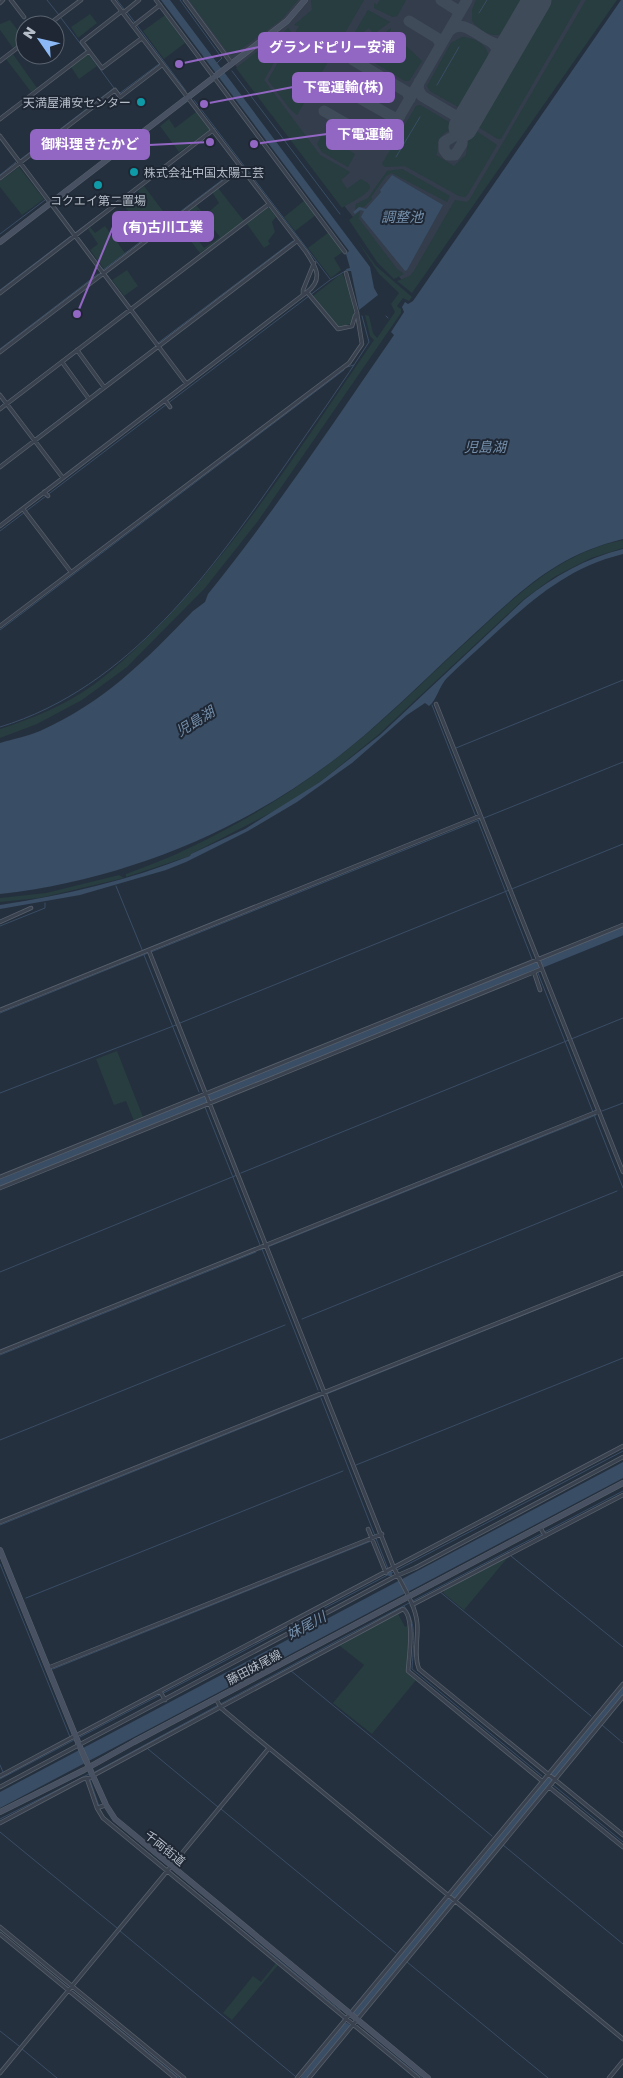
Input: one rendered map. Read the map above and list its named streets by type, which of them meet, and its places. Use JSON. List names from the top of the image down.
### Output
{
  "streets": {
    "main road": ["藤田妹尾線", "千両街道"]
  },
  "crossings": [
    ["藤田妹尾線", "千両街道"]
  ],
  "water": ["調整池", "児島湖", "妹尾川"],
  "places": [
    "グランドピリー安浦",
    "天満屋浦安センター",
    "下電運輸(株)",
    "御料理きたかど",
    "下電運輸",
    "株式会社中国太陽工芸",
    "コクエイ第二置場",
    "(有)古川工業"
  ],
  "north": "top left"
}
